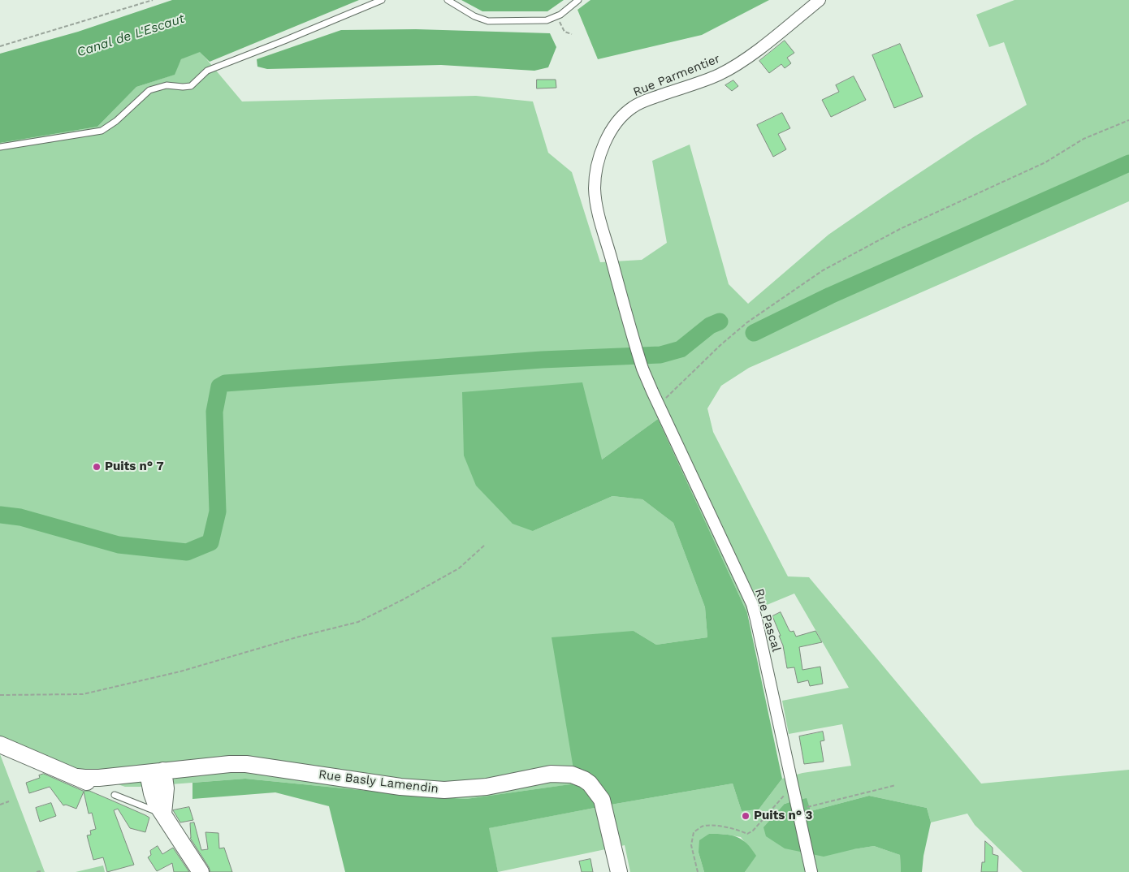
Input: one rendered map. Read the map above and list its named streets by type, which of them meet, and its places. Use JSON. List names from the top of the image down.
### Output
{
  "streets": {
    "street": ["Rue Parmentier", "Rue Pascal", "Rue Basly Lamendin"]
  },
  "crossings": [
    ["Rue Parmentier", "Rue Pascal"]
  ],
  "water": ["Canal de L'Escaut"],
  "places": ["Puits n° 7", "Puits n° 3"]
}
